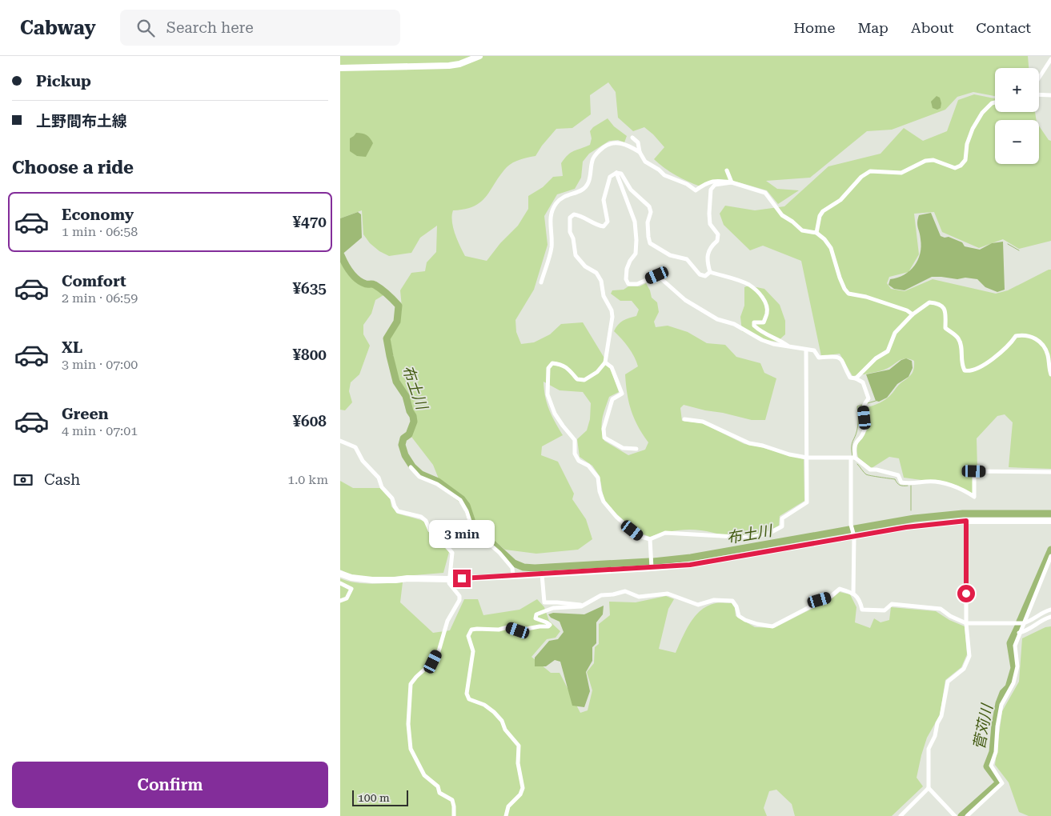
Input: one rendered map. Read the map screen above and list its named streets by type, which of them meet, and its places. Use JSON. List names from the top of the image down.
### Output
{
  "water": ["布土川", "菅苅川"],
  "scale_bar": "100 m",
  "page": {
    "header": "Cabway",
    "search": "Search here",
    "nav": [
      "Home",
      "Map",
      "About",
      "Contact"
    ],
    "banner": ["Pickup", "上野間布土線"],
    "map_buttons": ["+", "−"],
    "heading": "Choose a ride",
    "list": [
      {
        "name": "Economy",
        "note": "1 min · 06:58",
        "value": "¥470"
      },
      {
        "name": "Comfort",
        "note": "2 min · 06:59",
        "value": "¥635"
      },
      {
        "name": "XL",
        "note": "3 min · 07:00",
        "value": "¥800"
      },
      {
        "name": "Green",
        "note": "4 min · 07:01",
        "value": "¥608"
      }
    ],
    "pay": ["Cash", "1.0 km"],
    "bubble": "3 min",
    "buttons": "Confirm",
    "scale": "100 m"
  }
}
